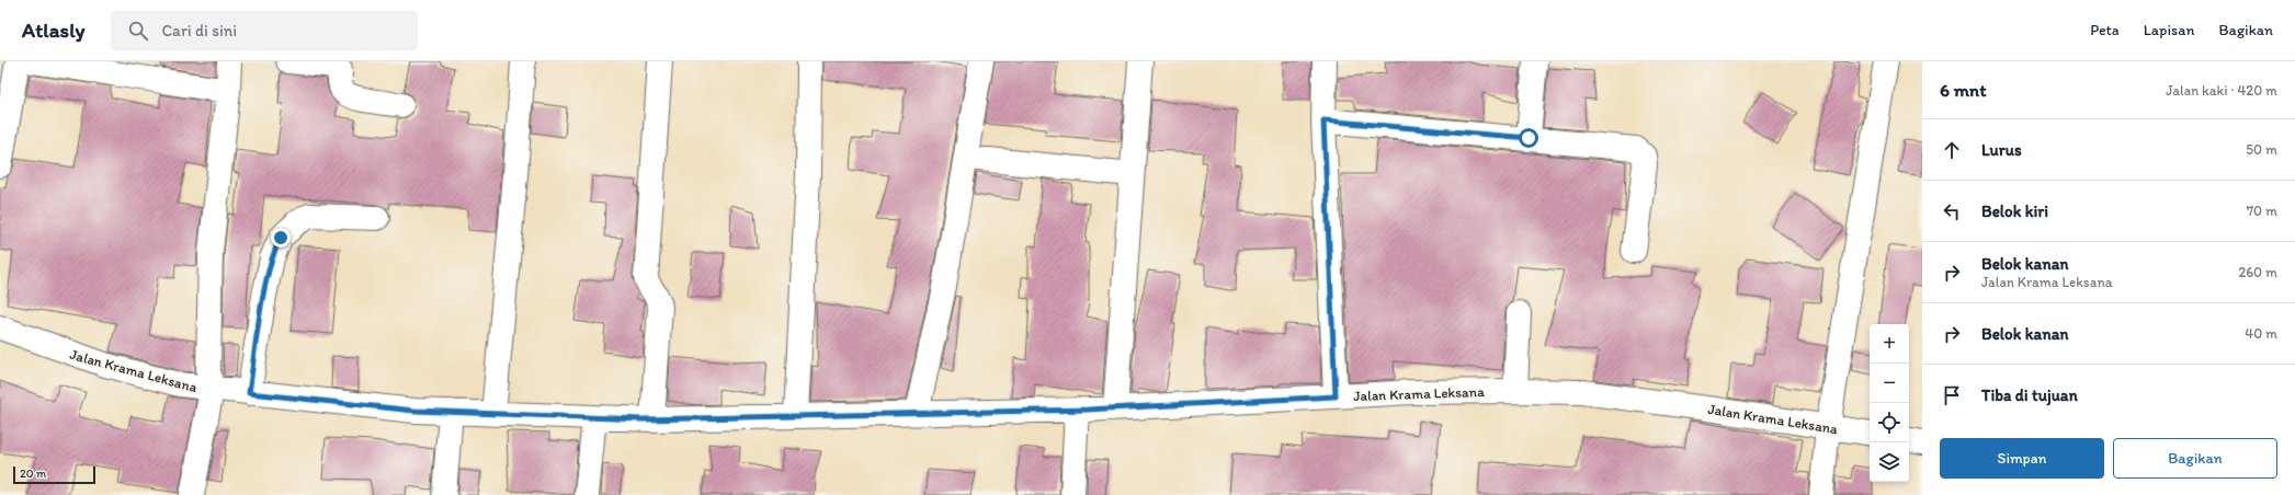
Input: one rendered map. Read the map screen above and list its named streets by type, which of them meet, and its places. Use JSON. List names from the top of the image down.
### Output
{
  "streets": {
    "street": ["Jalan Krama Leksana"]
  },
  "scale_bar": "20 m",
  "page": {
    "header": "Atlasly",
    "search": "Cari di sini",
    "nav": ["Peta", "Lapisan", "Bagikan"],
    "heading": ["6 mnt", "Jalan kaki · 420 m"],
    "list": [
      ["Lurus", "50 m"],
      ["Belok kiri", "70 m"],
      ["Belok kanan", "Jalan Krama Leksana", "260 m"],
      ["Belok kanan", "40 m"],
      "Tiba di tujuan"
    ],
    "map_buttons": ["+", "−"],
    "buttons": ["Simpan", "Bagikan"],
    "scale": "20 m"
  }
}
